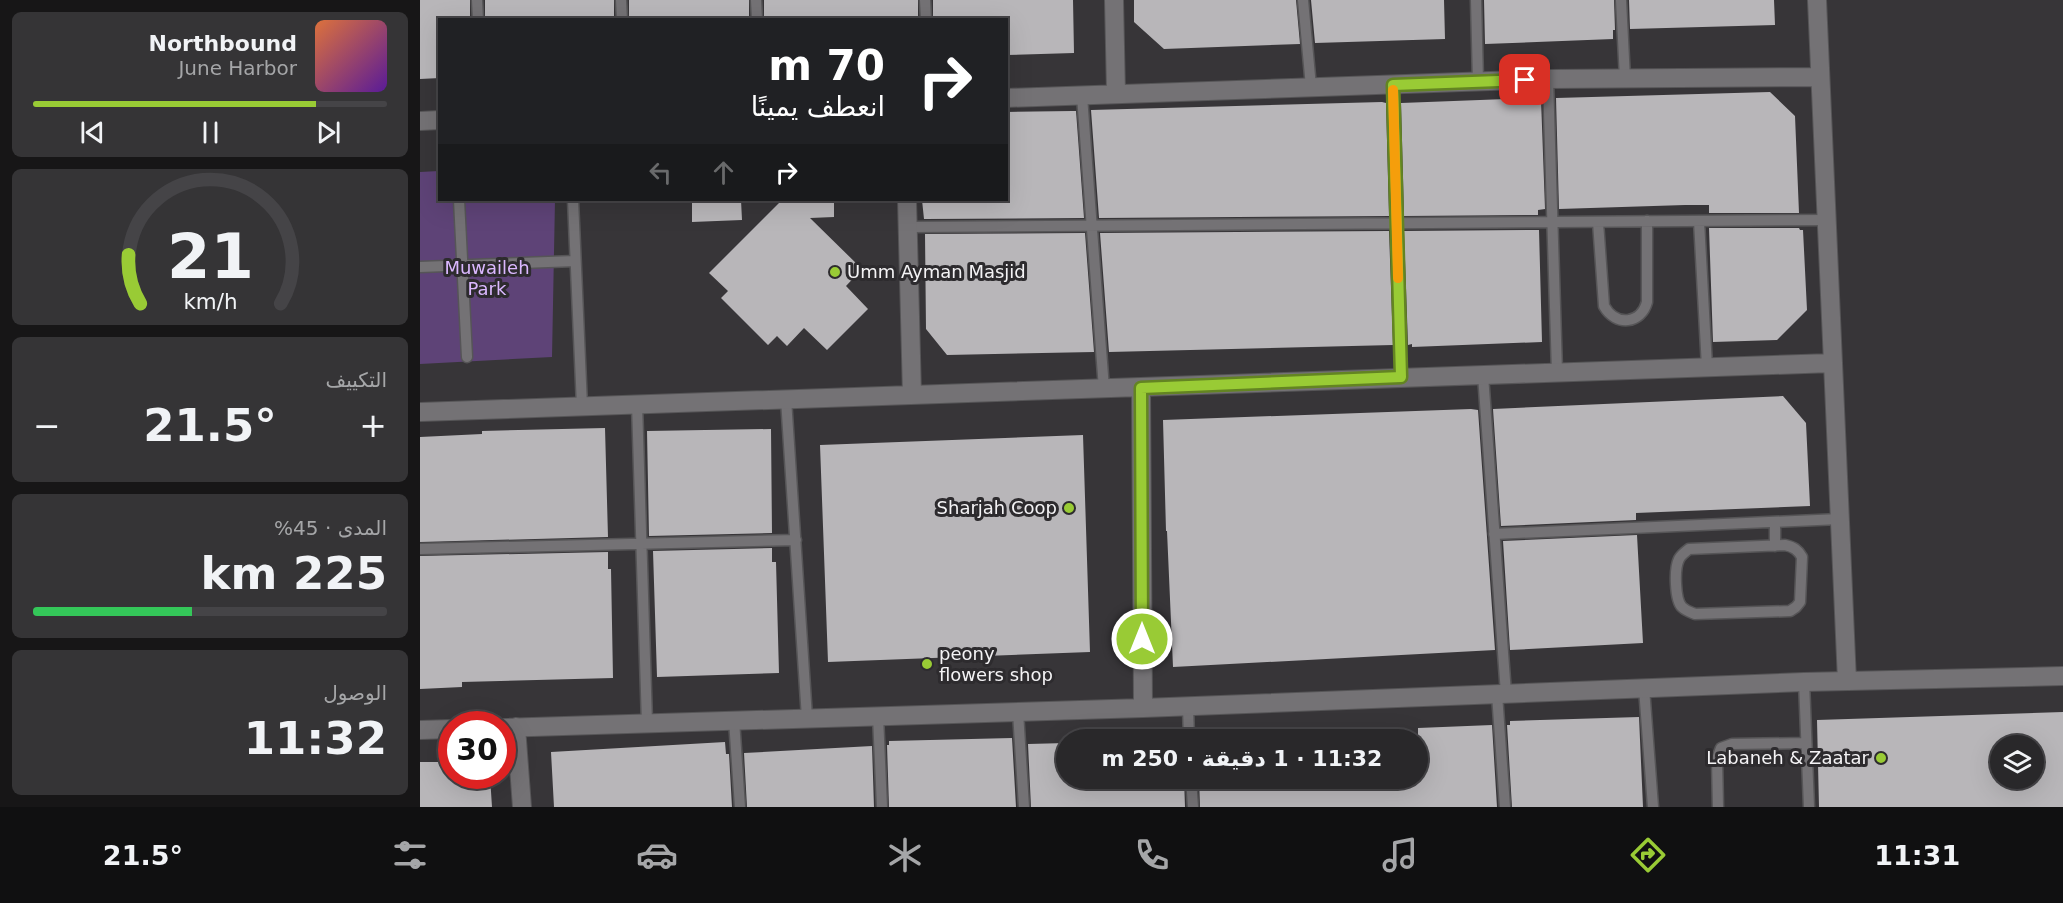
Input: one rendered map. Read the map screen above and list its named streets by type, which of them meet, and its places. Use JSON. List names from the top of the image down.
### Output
{
  "parks": ["Muwaileh Park"],
  "places": [
    "Umm Ayman Masjid",
    "Sharjah Coop",
    "peony flowers shop",
    "Labaneh & Zaatar"
  ],
  "page": {
    "turn": ["70 m", "انعطف يمينًا"],
    "song": ["Northbound", "June Harbor"],
    "tile": [
      "التكييف",
      ["المدى · 45%", "225 km"],
      ["الوصول", "11:32"]
    ],
    "heat": ["−", "21.5°", "+"],
    "limit": "30",
    "trip": "11:32 · 1 دقيقة · 250 m",
    "tabs": ["11:31", "21.5°"],
    "gauge": ["21", "km/h"]
  }
}
